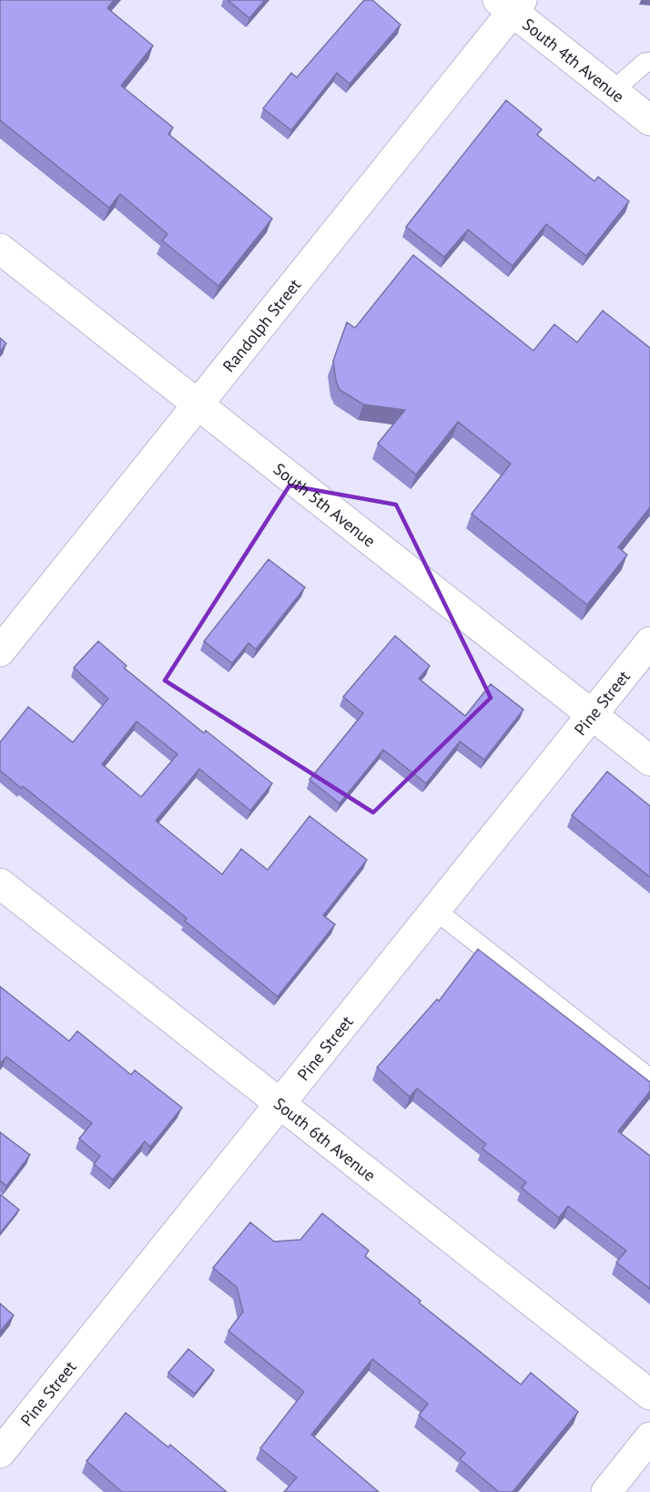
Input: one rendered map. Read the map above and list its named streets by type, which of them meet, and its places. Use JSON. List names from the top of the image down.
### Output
{
  "streets": {
    "street": [
      "South 4th Avenue",
      "Randolph Street",
      "South 5th Avenue",
      "Pine Street",
      "South 6th Avenue"
    ]
  },
  "crossings": [
    ["South 4th Avenue", "Randolph Street"],
    ["Randolph Street", "South 5th Avenue"],
    ["South 5th Avenue", "Pine Street"],
    ["Pine Street", "South 6th Avenue"]
  ]
}
